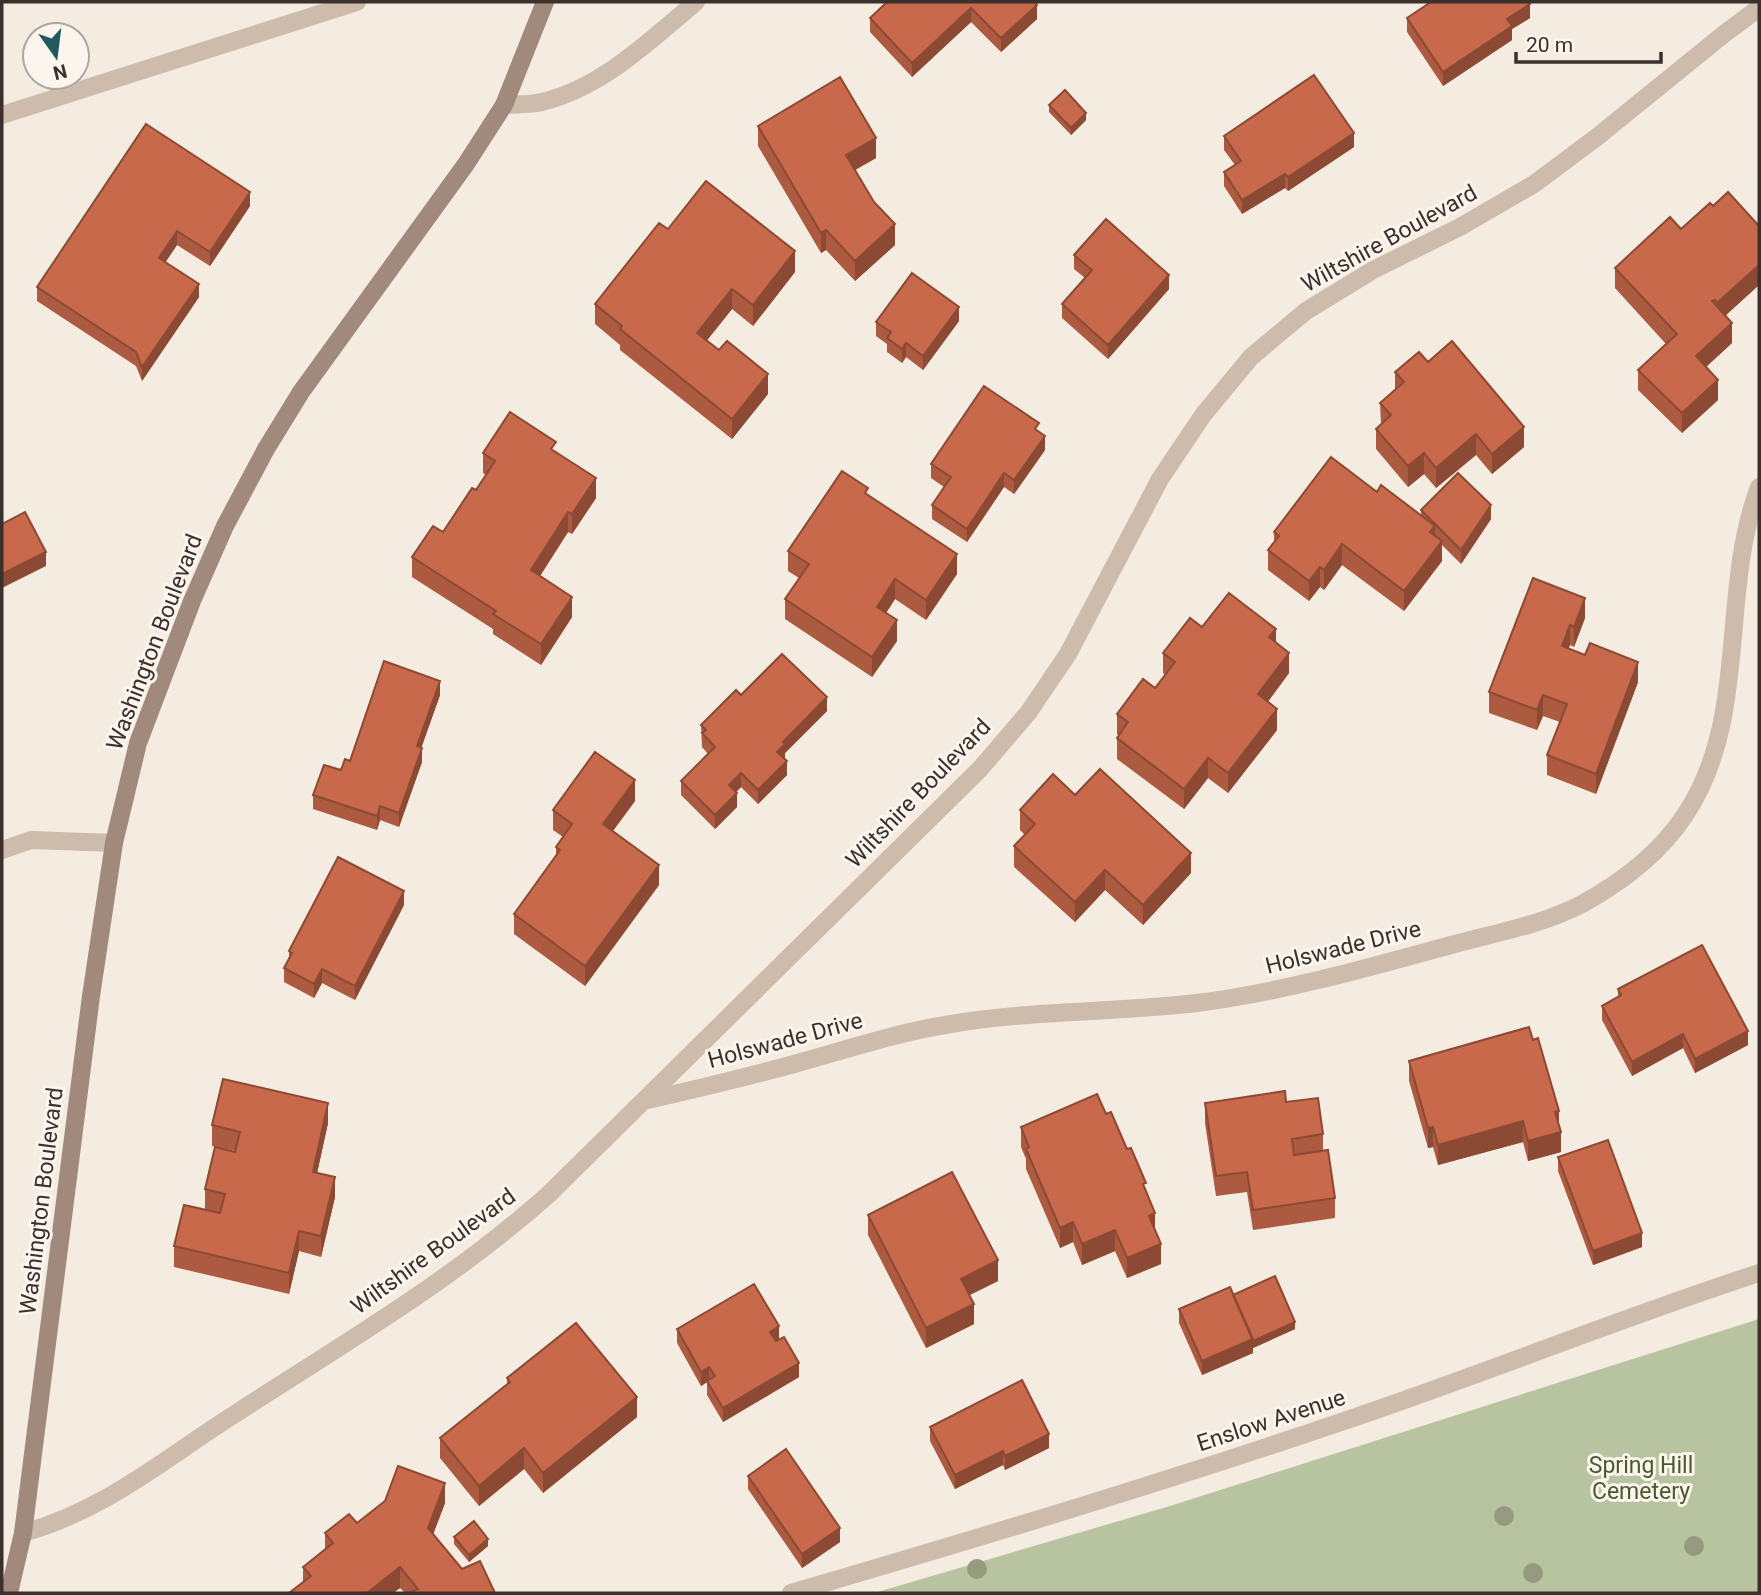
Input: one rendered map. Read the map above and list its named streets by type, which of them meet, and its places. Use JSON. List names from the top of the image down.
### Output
{
  "streets": {
    "street": [
      "Wiltshire Boulevard",
      "Washington Boulevard",
      "Holswade Drive",
      "Enslow Avenue"
    ]
  },
  "crossings": [
    ["Wiltshire Boulevard", "Washington Boulevard"],
    ["Wiltshire Boulevard", "Holswade Drive"]
  ],
  "parks": ["Spring Hill Cemetery"],
  "scale_bar": "20 m",
  "north": "bottom"
}
